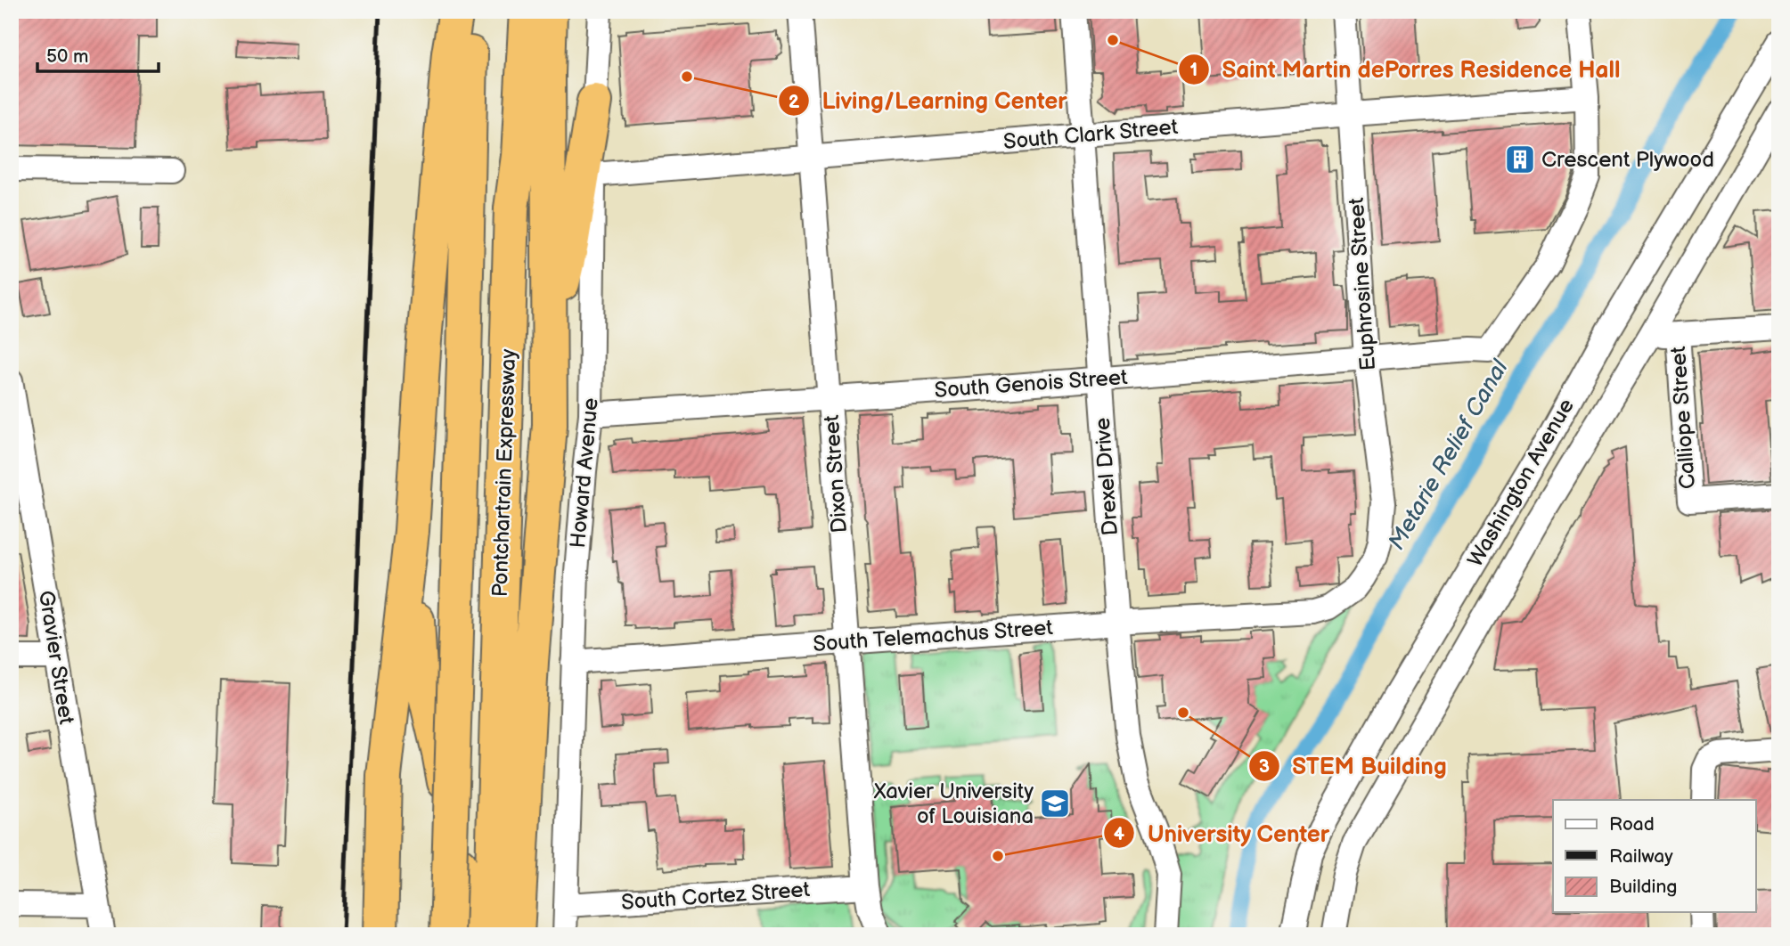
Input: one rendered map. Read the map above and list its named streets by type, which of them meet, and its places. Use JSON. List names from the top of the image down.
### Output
{
  "streets": {
    "highway": ["Pontchartrain Expressway"],
    "street": [
      "South Clark Street",
      "Euphrosine Street",
      "South Genois Street",
      "Calliope Street",
      "Howard Avenue",
      "Dixon Street",
      "Drexel Drive",
      "Washington Avenue",
      "South Telemachus Street",
      "Gravier Street",
      "South Cortez Street"
    ]
  },
  "crossings": [
    ["South Clark Street", "Euphrosine Street"],
    ["South Clark Street", "South Genois Street"],
    ["South Clark Street", "Howard Avenue"],
    ["South Clark Street", "Dixon Street"],
    ["South Clark Street", "Drexel Drive"],
    ["Euphrosine Street", "South Genois Street"],
    ["Euphrosine Street", "South Telemachus Street"],
    ["South Genois Street", "Howard Avenue"],
    ["South Genois Street", "Dixon Street"],
    ["South Genois Street", "Drexel Drive"],
    ["Howard Avenue", "South Telemachus Street"],
    ["Howard Avenue", "South Cortez Street"],
    ["Dixon Street", "South Telemachus Street"],
    ["Dixon Street", "South Cortez Street"],
    ["Drexel Drive", "South Telemachus Street"]
  ],
  "water": ["Metarie Relief Canal"],
  "places": {
    "other": [
      "Saint Martin dePorres Residence Hall",
      "Living/Learning Center",
      "STEM Building",
      "University Center"
    ],
    "building": ["Crescent Plywood"],
    "school or university": ["Xavier University of Louisiana"]
  },
  "legend": ["Road", "Railway", "Building"],
  "scale_bar": "50 m"
}
